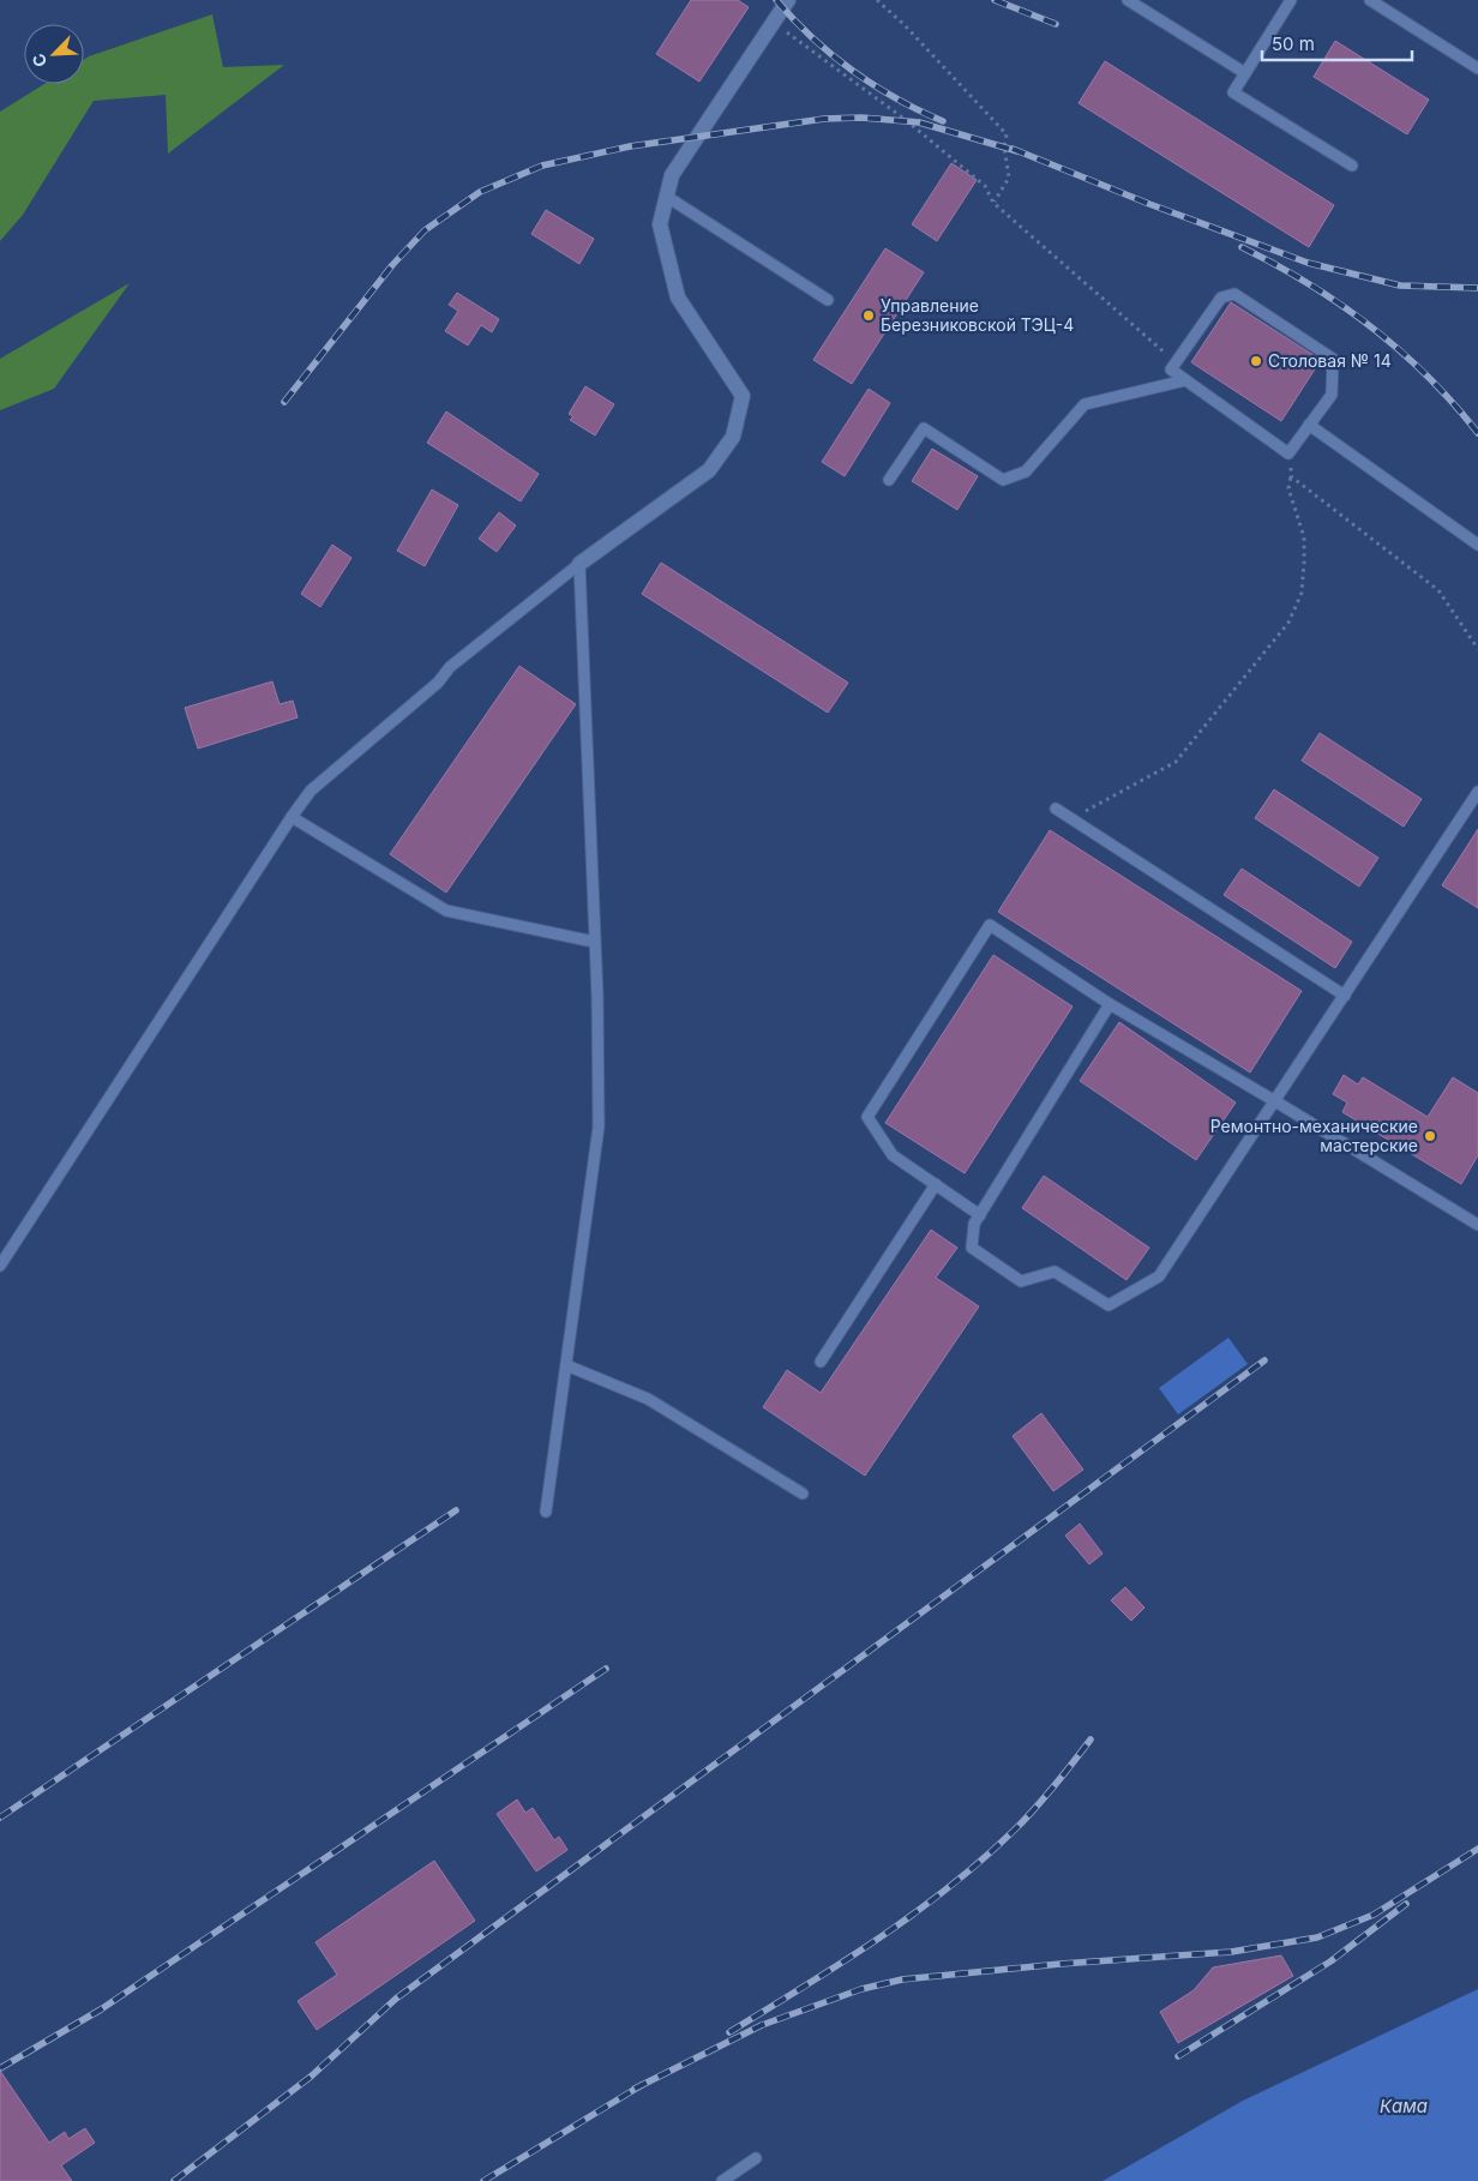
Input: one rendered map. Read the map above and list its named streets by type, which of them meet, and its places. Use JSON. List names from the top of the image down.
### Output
{
  "water": ["Кама"],
  "places": ["Управление Березниковской ТЭЦ-4", "Cтоловая № 14", "Ремонтно-механические мастерские"],
  "scale_bar": "50 m",
  "north": "bottom left"
}
